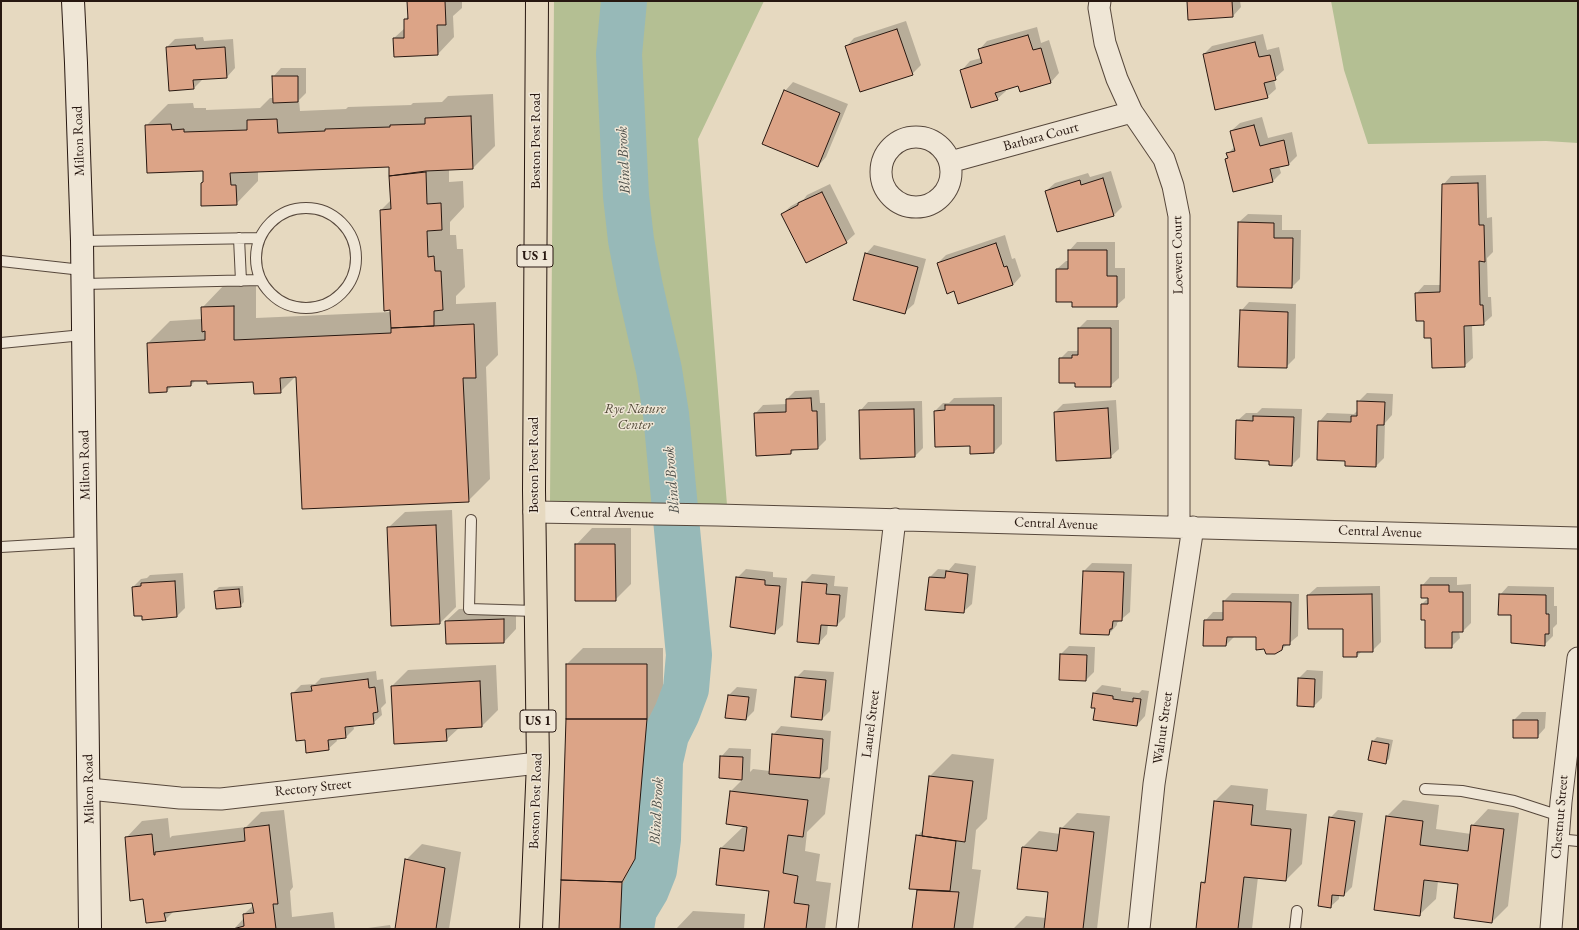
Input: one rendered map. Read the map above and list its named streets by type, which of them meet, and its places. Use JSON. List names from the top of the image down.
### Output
{
  "streets": {
    "main road": ["Boston Post Road", "US 1"],
    "street": [
      "Barbara Court",
      "Milton Road",
      "Loewen Court",
      "Central Avenue",
      "Laurel Street",
      "Walnut Street",
      "Rectory Street",
      "Chestnut Street"
    ]
  },
  "crossings": [
    ["Barbara Court", "Loewen Court"],
    ["Milton Road", "Rectory Street"],
    ["Boston Post Road", "Central Avenue"],
    ["Boston Post Road", "Rectory Street"],
    ["Loewen Court", "Central Avenue"],
    ["Loewen Court", "Walnut Street"],
    ["Central Avenue", "Laurel Street"],
    ["Central Avenue", "Walnut Street"]
  ],
  "water": ["Blind Brook"],
  "parks": ["Rye Nature Center"]
}
